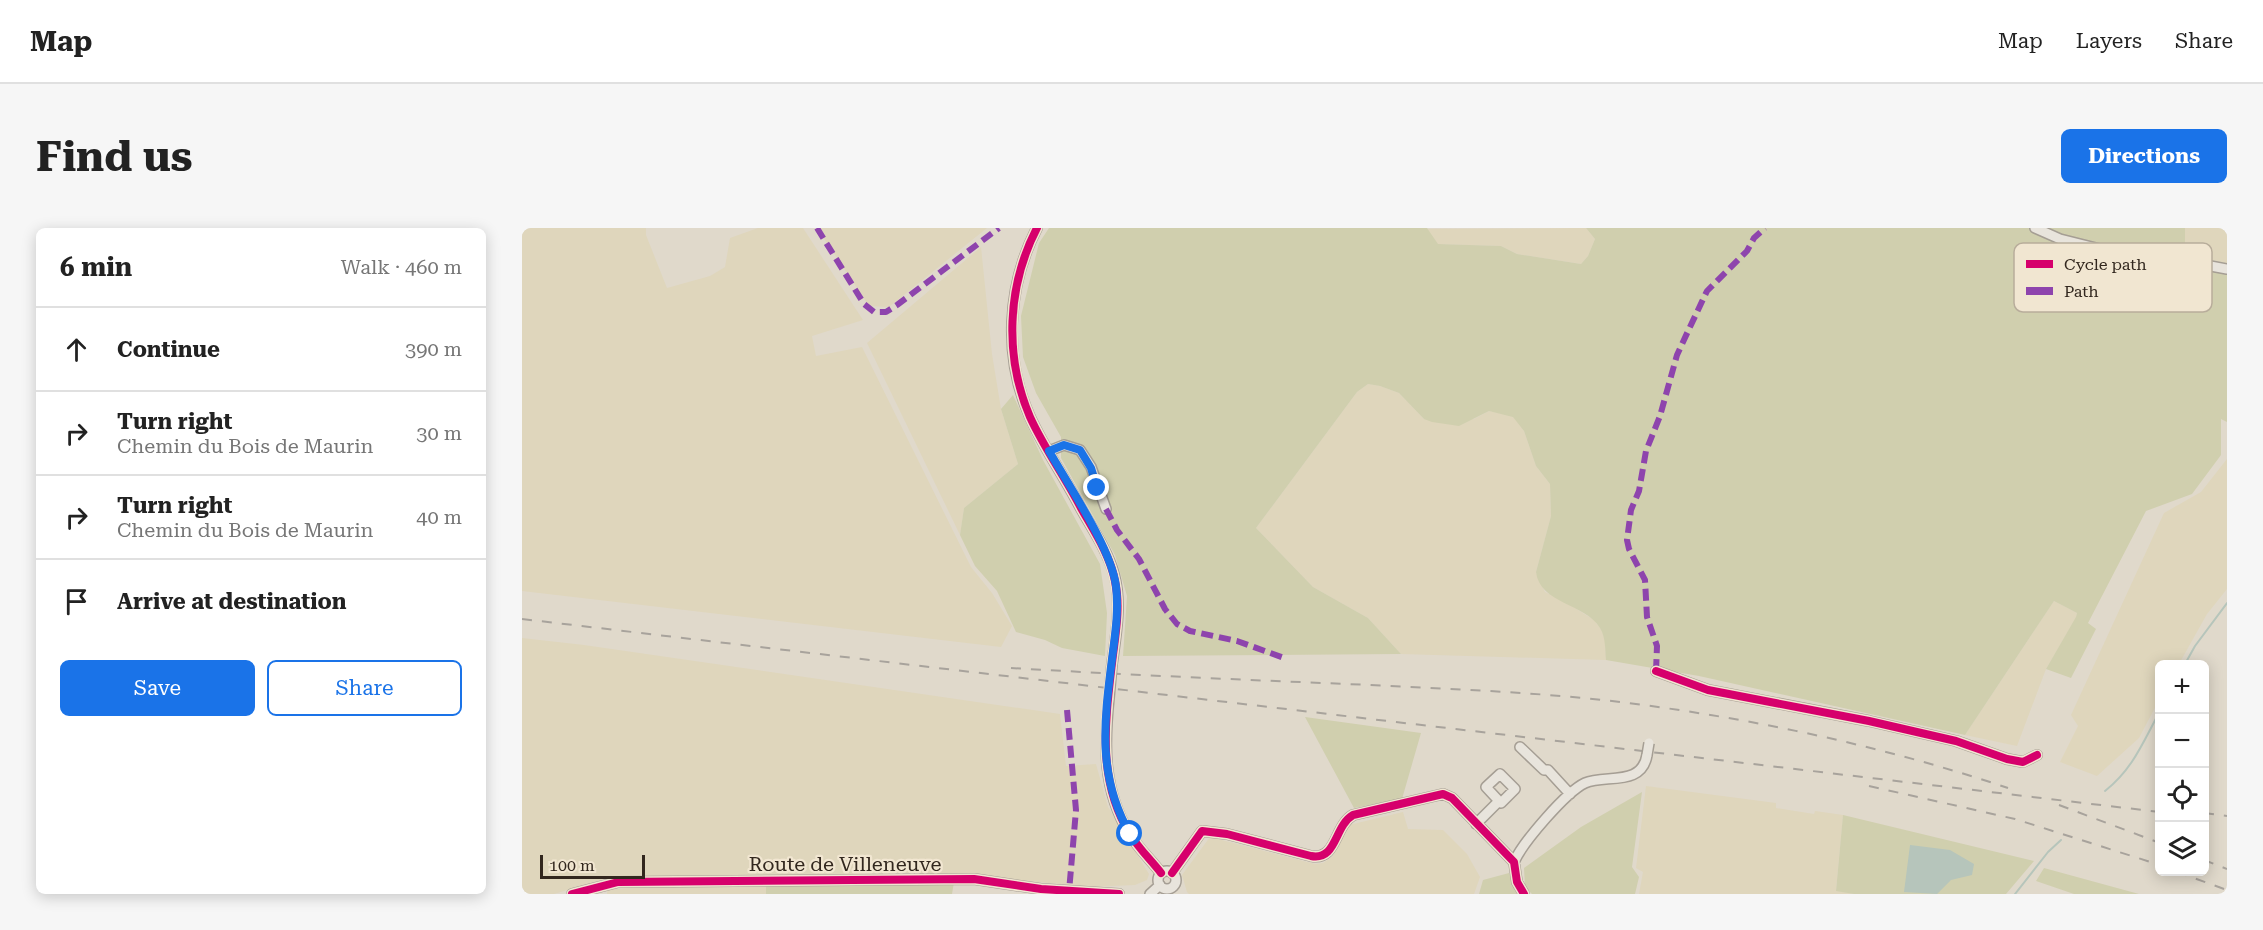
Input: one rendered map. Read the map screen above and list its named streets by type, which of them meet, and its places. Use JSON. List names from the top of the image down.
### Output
{
  "streets": {
    "street": ["Route de Villeneuve"]
  },
  "legend": ["Cycle path", "Path"],
  "scale_bar": "100 m",
  "page": {
    "header": "Map",
    "nav": ["Map", "Layers", "Share"],
    "buttons": [
      "Directions",
      ["Save", "Share"]
    ],
    "title": "Find us",
    "heading": ["6 min", "Walk · 460 m"],
    "list": [
      ["Continue", "390 m"],
      ["Turn right", "Chemin du Bois de Maurin", "30 m"],
      ["Turn right", "Chemin du Bois de Maurin", "40 m"],
      "Arrive at destination"
    ],
    "map_buttons": ["+", "−"],
    "scale": "100 m"
  }
}
